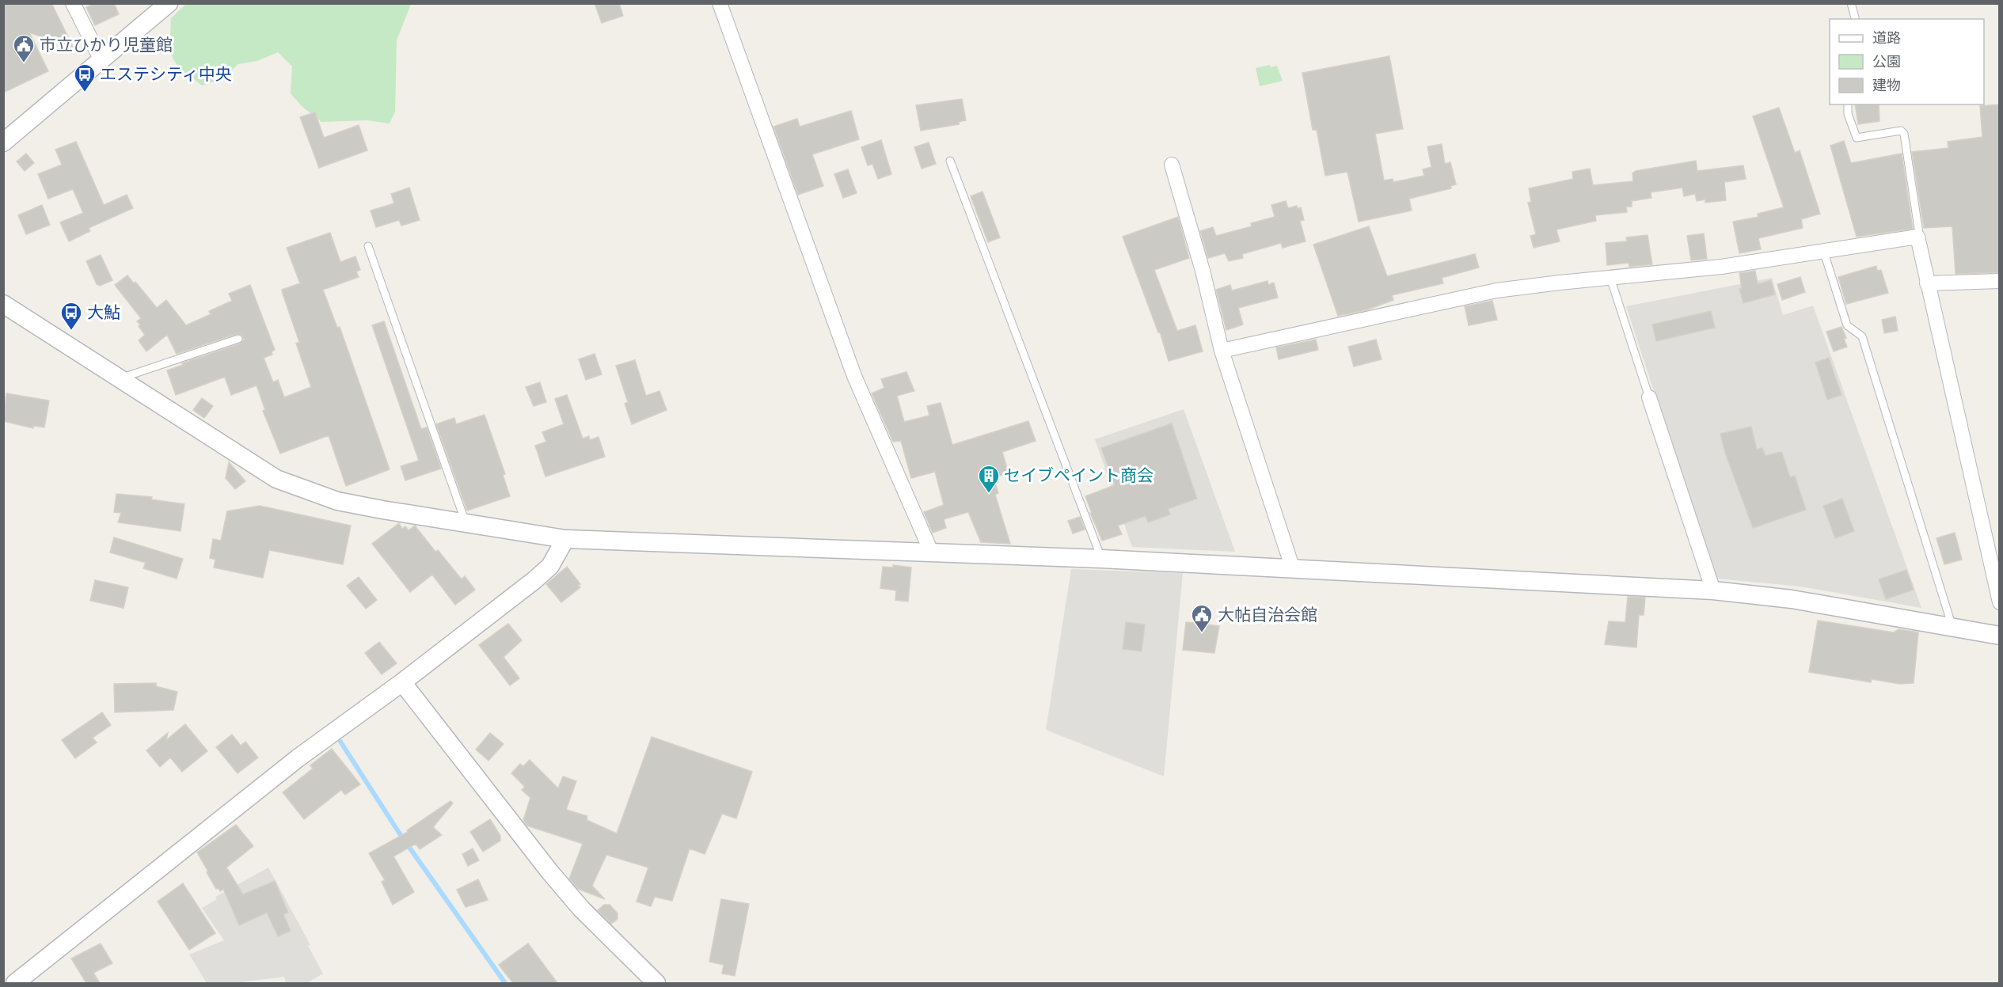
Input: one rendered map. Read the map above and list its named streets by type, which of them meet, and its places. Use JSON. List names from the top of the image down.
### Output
{
  "places": {
    "public building": ["市立ひかり児童館", "大帖自治会館"],
    "bus stop": ["エステシティ中央", "大鮎"],
    "building": ["セイブペイント商会"]
  },
  "legend": ["道路", "公園", "建物"]
}
